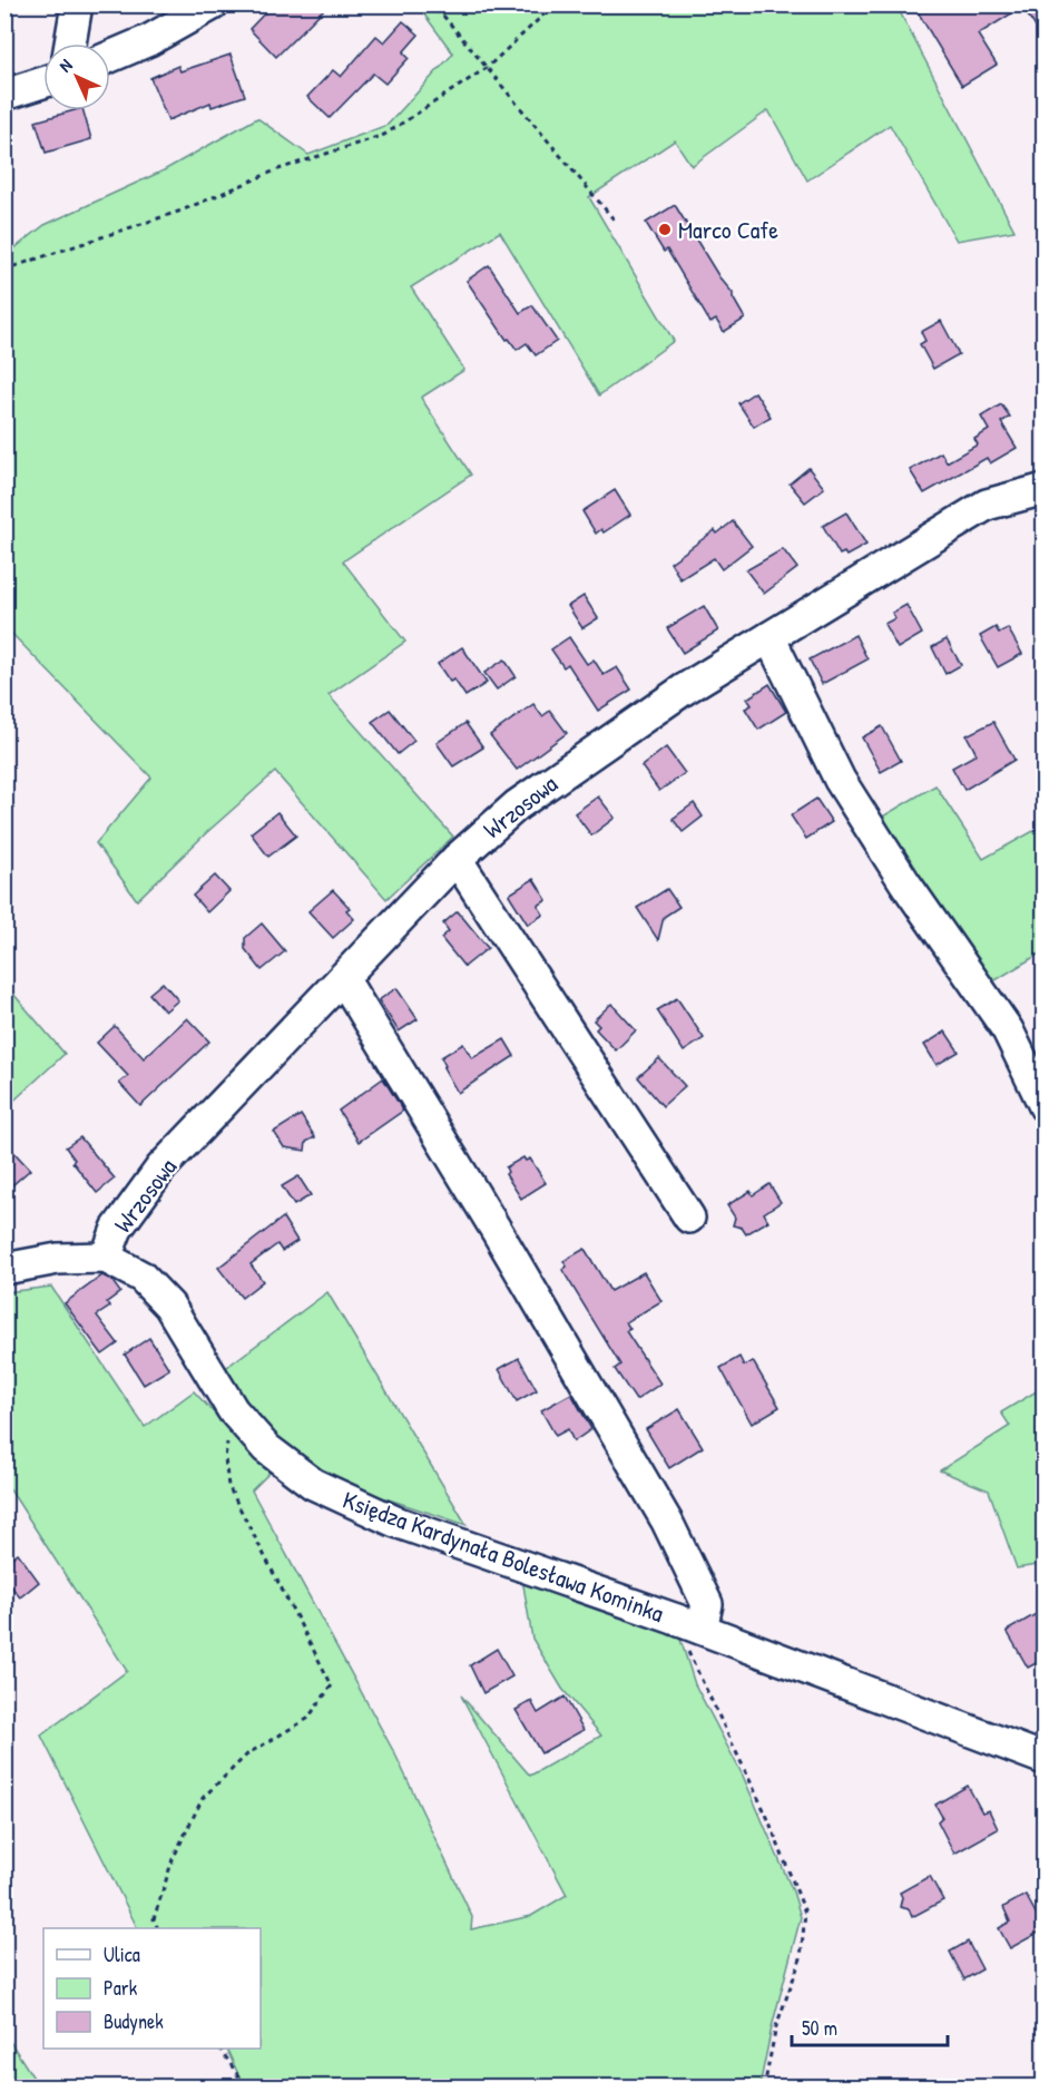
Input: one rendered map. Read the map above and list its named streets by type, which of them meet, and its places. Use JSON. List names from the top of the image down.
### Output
{
  "streets": {
    "street": ["Wrzosowa", "Księdza Kardynała Bolesława Kominka"]
  },
  "crossings": [
    ["Wrzosowa", "Księdza Kardynała Bolesława Kominka"]
  ],
  "places": ["Marco Cafe"],
  "legend": ["Ulica", "Park", "Budynek"],
  "scale_bar": "50 m",
  "north": "top left"
}
